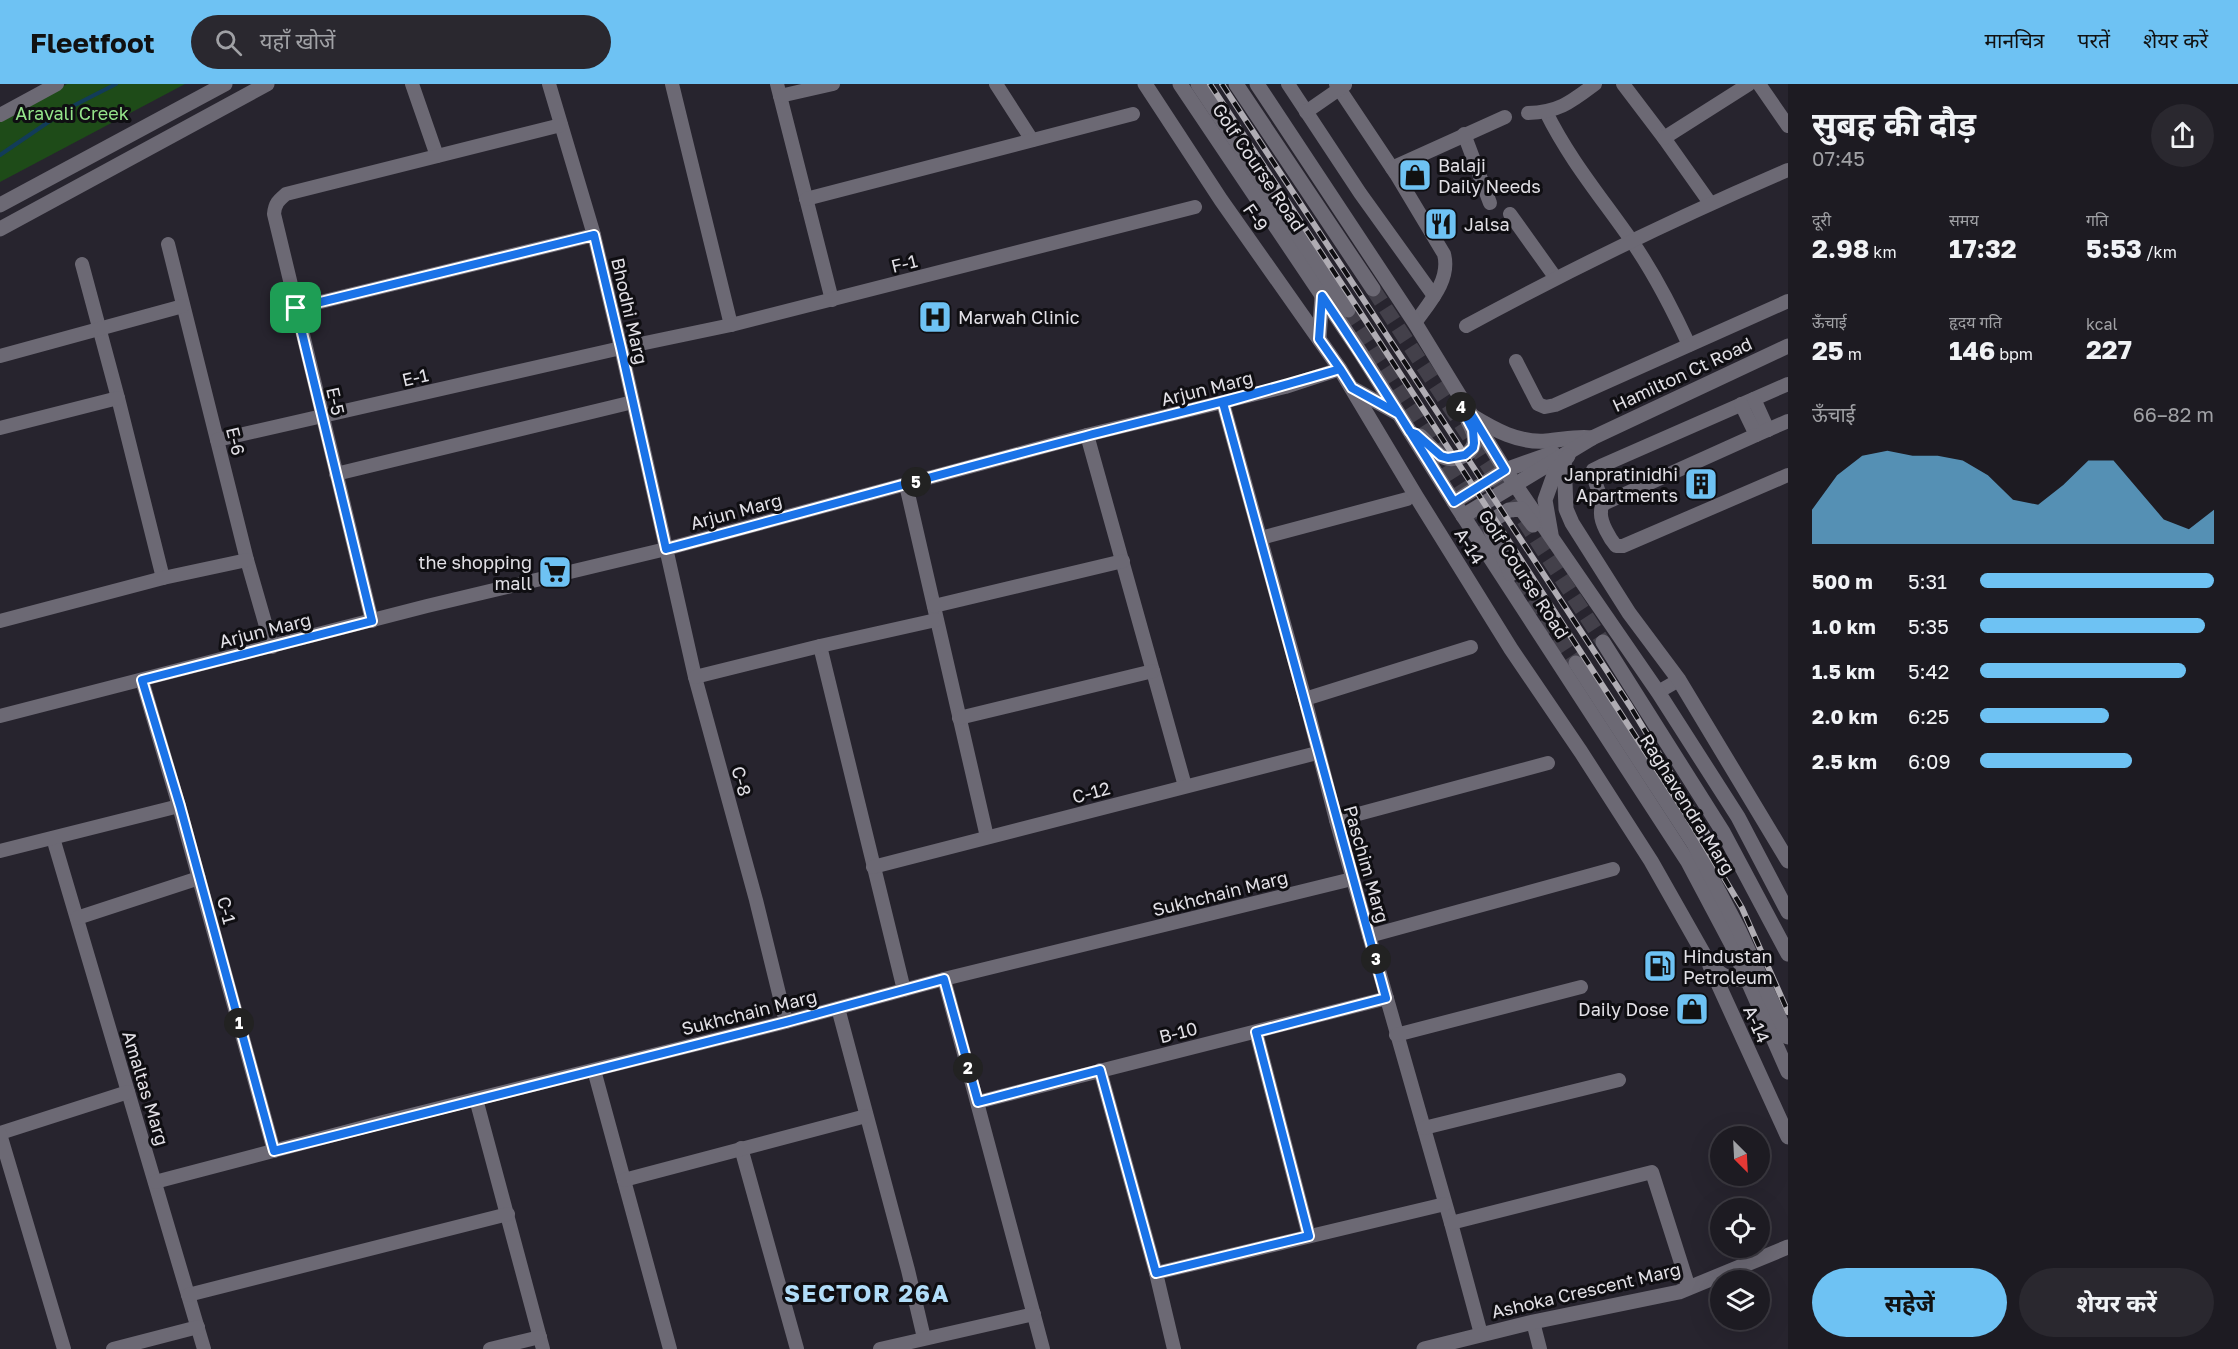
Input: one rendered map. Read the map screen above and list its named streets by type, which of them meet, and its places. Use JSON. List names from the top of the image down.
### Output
{
  "streets": {
    "street": [
      "Golf Course Road",
      "F-9",
      "F-1",
      "Bhodhi Marg",
      "Hamilton Ct Road",
      "E-1",
      "Arjun Marg",
      "E-5",
      "E-6",
      "A-14",
      "C-8",
      "C-12",
      "Raghavendra Marg",
      "Paschim Marg",
      "Sukhchain Marg",
      "C-1",
      "B-10",
      "Amaltas Marg",
      "Ashoka Crescent Marg"
    ]
  },
  "crossings": [
    ["Golf Course Road", "Hamilton Ct Road"],
    ["F-9", "Arjun Marg"],
    ["F-9", "A-14"],
    ["F-1", "Bhodhi Marg"],
    ["F-1", "E-1"],
    ["Bhodhi Marg", "E-1"],
    ["Bhodhi Marg", "Arjun Marg"],
    ["Bhodhi Marg", "C-8"],
    ["E-1", "E-5"],
    ["E-1", "E-6"],
    ["Arjun Marg", "E-5"],
    ["Arjun Marg", "E-6"],
    ["Arjun Marg", "A-14"],
    ["Arjun Marg", "C-8"],
    ["Arjun Marg", "Paschim Marg"],
    ["Arjun Marg", "C-1"],
    ["C-8", "Sukhchain Marg"],
    ["C-12", "Paschim Marg"],
    ["Paschim Marg", "Sukhchain Marg"],
    ["Paschim Marg", "B-10"],
    ["Paschim Marg", "Ashoka Crescent Marg"],
    ["Sukhchain Marg", "C-1"],
    ["Sukhchain Marg", "Amaltas Marg"]
  ],
  "districts": ["SECTOR 26A"],
  "parks": ["Aravali Creek"],
  "places": {
    "shop": ["Balaji Daily Needs", "Daily Dose"],
    "restaurant": ["Jalsa"],
    "hospital": ["Marwah Clinic"],
    "building": ["Janpratinidhi Apartments"],
    "supermarket": ["the shopping mall"],
    "fuel station": ["Hindustan Petroleum"]
  },
  "north": "bottom right",
  "page": {
    "header": "Fleetfoot",
    "search": "यहाँ खोजें",
    "nav": ["मानचित्र", "परतें", "शेयर करें"],
    "heading": ["सुबह की दौड़", "07:45"],
    "stats": [
      ["दूरी", "2.98 km"],
      ["समय", "17:32"],
      ["गति", "5:53 /km"],
      ["ऊँचाई", "25 m"],
      ["हृदय गति", "146 bpm"],
      ["kcal", "227"]
    ],
    "chart": ["ऊँचाई", "66–82 m"],
    "pins": [
      "4",
      "5",
      "3",
      "1",
      "2"
    ],
    "list": [
      {
        "name": "500 m",
        "note": "5:31"
      },
      {
        "name": "1.0 km",
        "note": "5:35"
      },
      {
        "name": "1.5 km",
        "note": "5:42"
      },
      {
        "name": "2.0 km",
        "note": "6:25"
      },
      {
        "name": "2.5 km",
        "note": "6:09"
      }
    ],
    "buttons": ["सहेजें", "शेयर करें"]
  }
}
